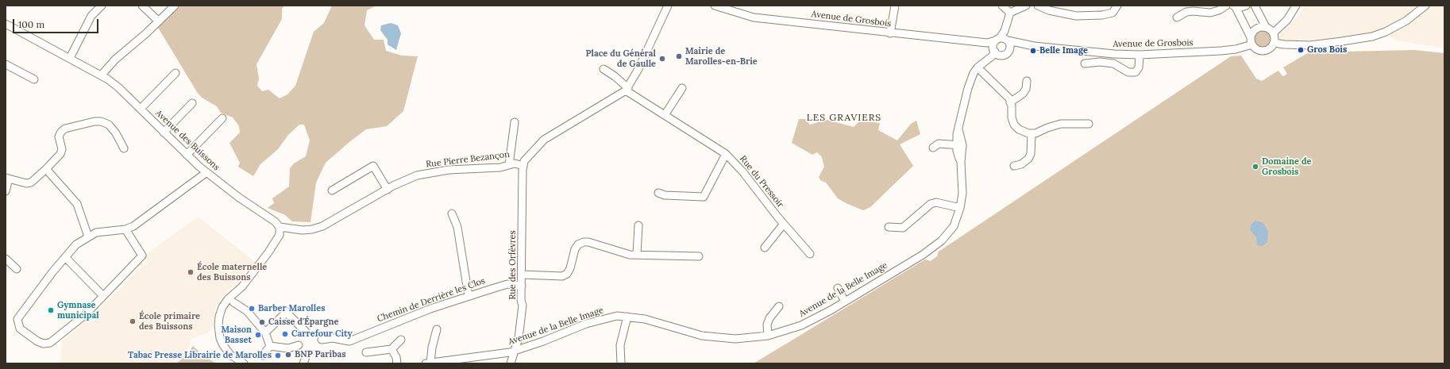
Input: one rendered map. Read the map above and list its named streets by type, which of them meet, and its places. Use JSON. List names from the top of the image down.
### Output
{
  "streets": {
    "street": [
      "Avenue de Grosbois",
      "Avenue des Buissons",
      "Rue Pierre Bezançon",
      "Rue du Pressoir",
      "Rue des Orfèvres",
      "Avenue de la Belle Image",
      "Chemin de Derrière les Clos"
    ]
  },
  "crossings": [
    ["Avenue de Grosbois", "Avenue de la Belle Image"],
    ["Avenue des Buissons", "Rue Pierre Bezançon"],
    ["Rue Pierre Bezançon", "Rue des Orfèvres"],
    ["Rue des Orfèvres", "Avenue de la Belle Image"],
    ["Rue des Orfèvres", "Chemin de Derrière les Clos"]
  ],
  "districts": ["LES GRAVIERS"],
  "places": [
    "Gros Bois",
    "Belle Image",
    "Mairie de Marolles-en-Brie",
    "Place du Général de Gaulle",
    "Domaine de Grosbois",
    "École maternelle des Buissons",
    "Barber Marolles",
    "Gymnase municipal",
    "École primaire des Buissons",
    "Caisse d'Épargne",
    "Carrefour City",
    "Maison Basset",
    "BNP Paribas",
    "Tabac Presse Librairie de Marolles"
  ],
  "scale_bar": "100 m"
}
